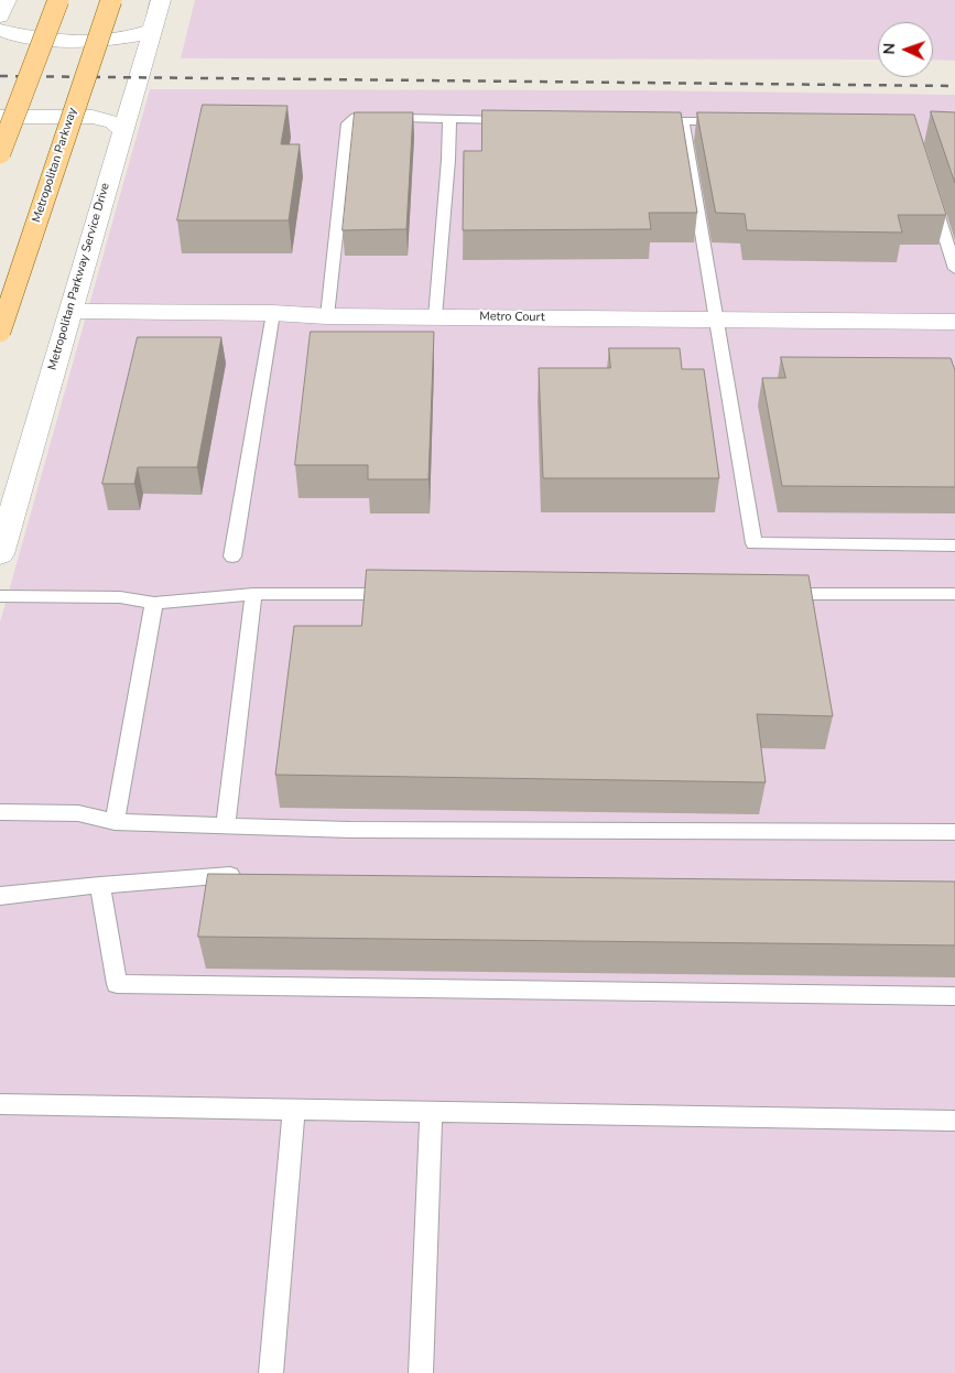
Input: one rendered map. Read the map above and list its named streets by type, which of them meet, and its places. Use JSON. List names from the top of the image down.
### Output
{
  "streets": {
    "main road": ["Metropolitan Parkway"],
    "street": ["Metropolitan Parkway Service Drive", "Metro Court"]
  },
  "crossings": [
    ["Metropolitan Parkway Service Drive", "Metro Court"]
  ],
  "north": "left"
}
